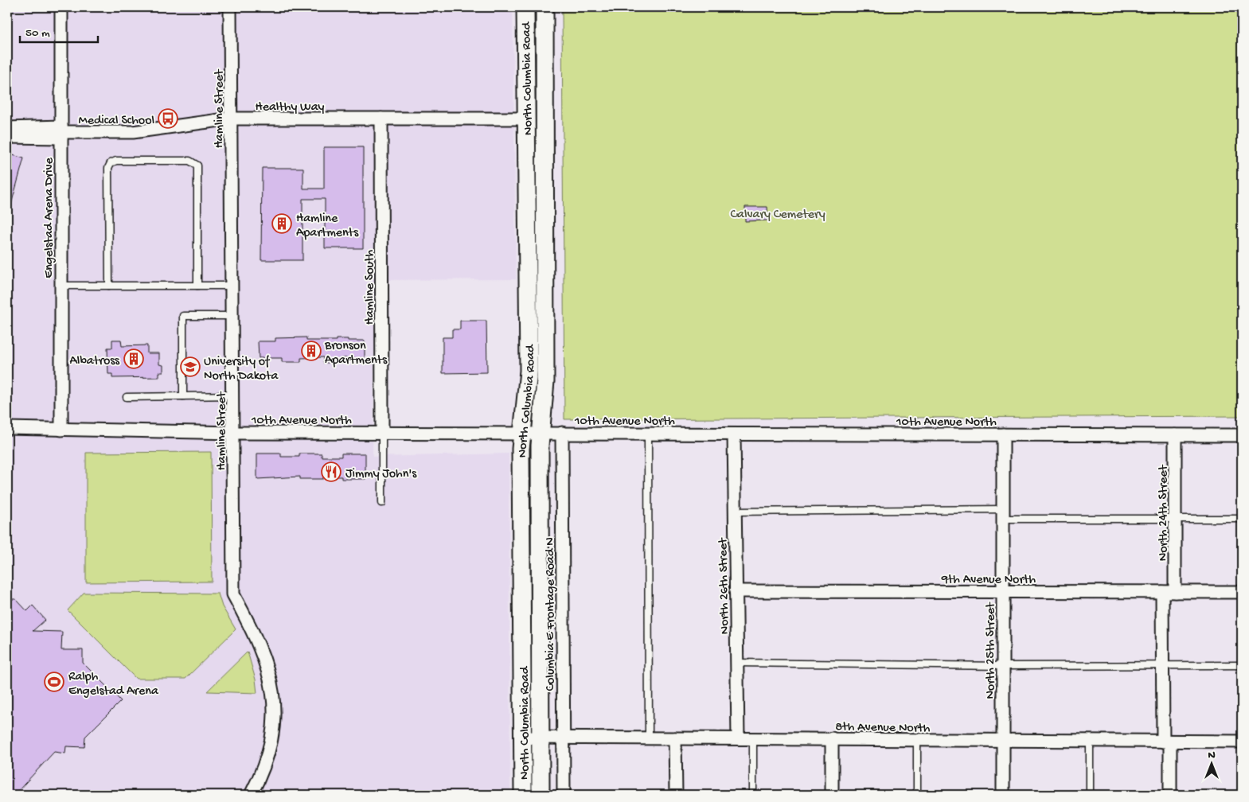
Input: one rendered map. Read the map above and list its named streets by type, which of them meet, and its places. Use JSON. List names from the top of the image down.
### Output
{
  "streets": {
    "main road": ["North Columbia Road"],
    "street": [
      "Healthy Way",
      "Hamline Street",
      "Engelstad Arena Drive",
      "Hamline South",
      "10th Avenue North",
      "North 24th Street",
      "9th Avenue North",
      "North 26th Street",
      "Columbia E Frontage Road N",
      "North 25th Street",
      "8th Avenue North"
    ]
  },
  "crossings": [
    ["North Columbia Road", "10th Avenue North"],
    ["North Columbia Road", "8th Avenue North"],
    ["Healthy Way", "Hamline Street"],
    ["Healthy Way", "Engelstad Arena Drive"],
    ["Healthy Way", "Hamline South"],
    ["Hamline Street", "10th Avenue North"],
    ["Engelstad Arena Drive", "10th Avenue North"],
    ["Hamline South", "10th Avenue North"],
    ["10th Avenue North", "North 24th Street"],
    ["10th Avenue North", "North 26th Street"],
    ["10th Avenue North", "Columbia E Frontage Road N"],
    ["10th Avenue North", "North 25th Street"],
    ["North 24th Street", "9th Avenue North"],
    ["9th Avenue North", "North 26th Street"],
    ["9th Avenue North", "North 25th Street"],
    ["North 26th Street", "8th Avenue North"],
    ["Columbia E Frontage Road N", "8th Avenue North"],
    ["North 25th Street", "8th Avenue North"]
  ],
  "parks": ["Calvary Cemetery"],
  "places": {
    "bus stop": ["Medical School"],
    "building": ["Hamline Apartments", "Bronson Apartments", "Albatross"],
    "school or university": ["University of North Dakota"],
    "restaurant": ["Jimmy John's"],
    "sports": ["Ralph Engelstad Arena"]
  },
  "scale_bar": "50 m",
  "north": "top"
}
